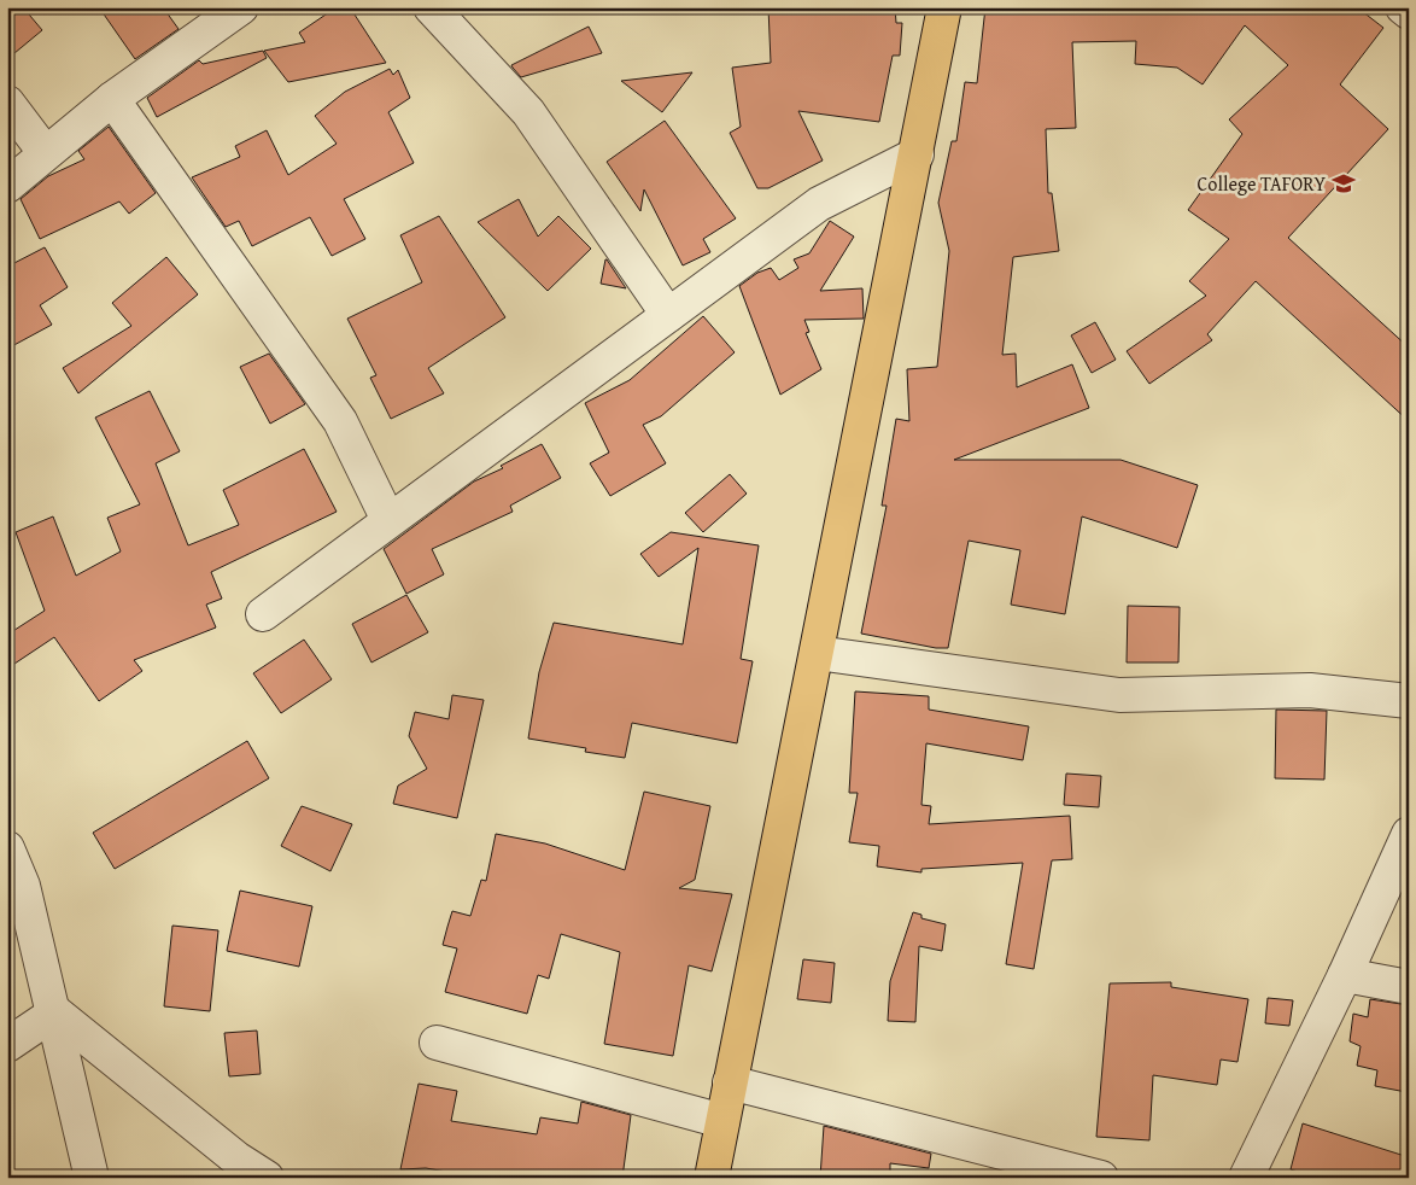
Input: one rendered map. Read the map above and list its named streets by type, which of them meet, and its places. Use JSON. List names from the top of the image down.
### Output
{
  "places": {
    "school or university": ["College TAFORY"]
  }
}
